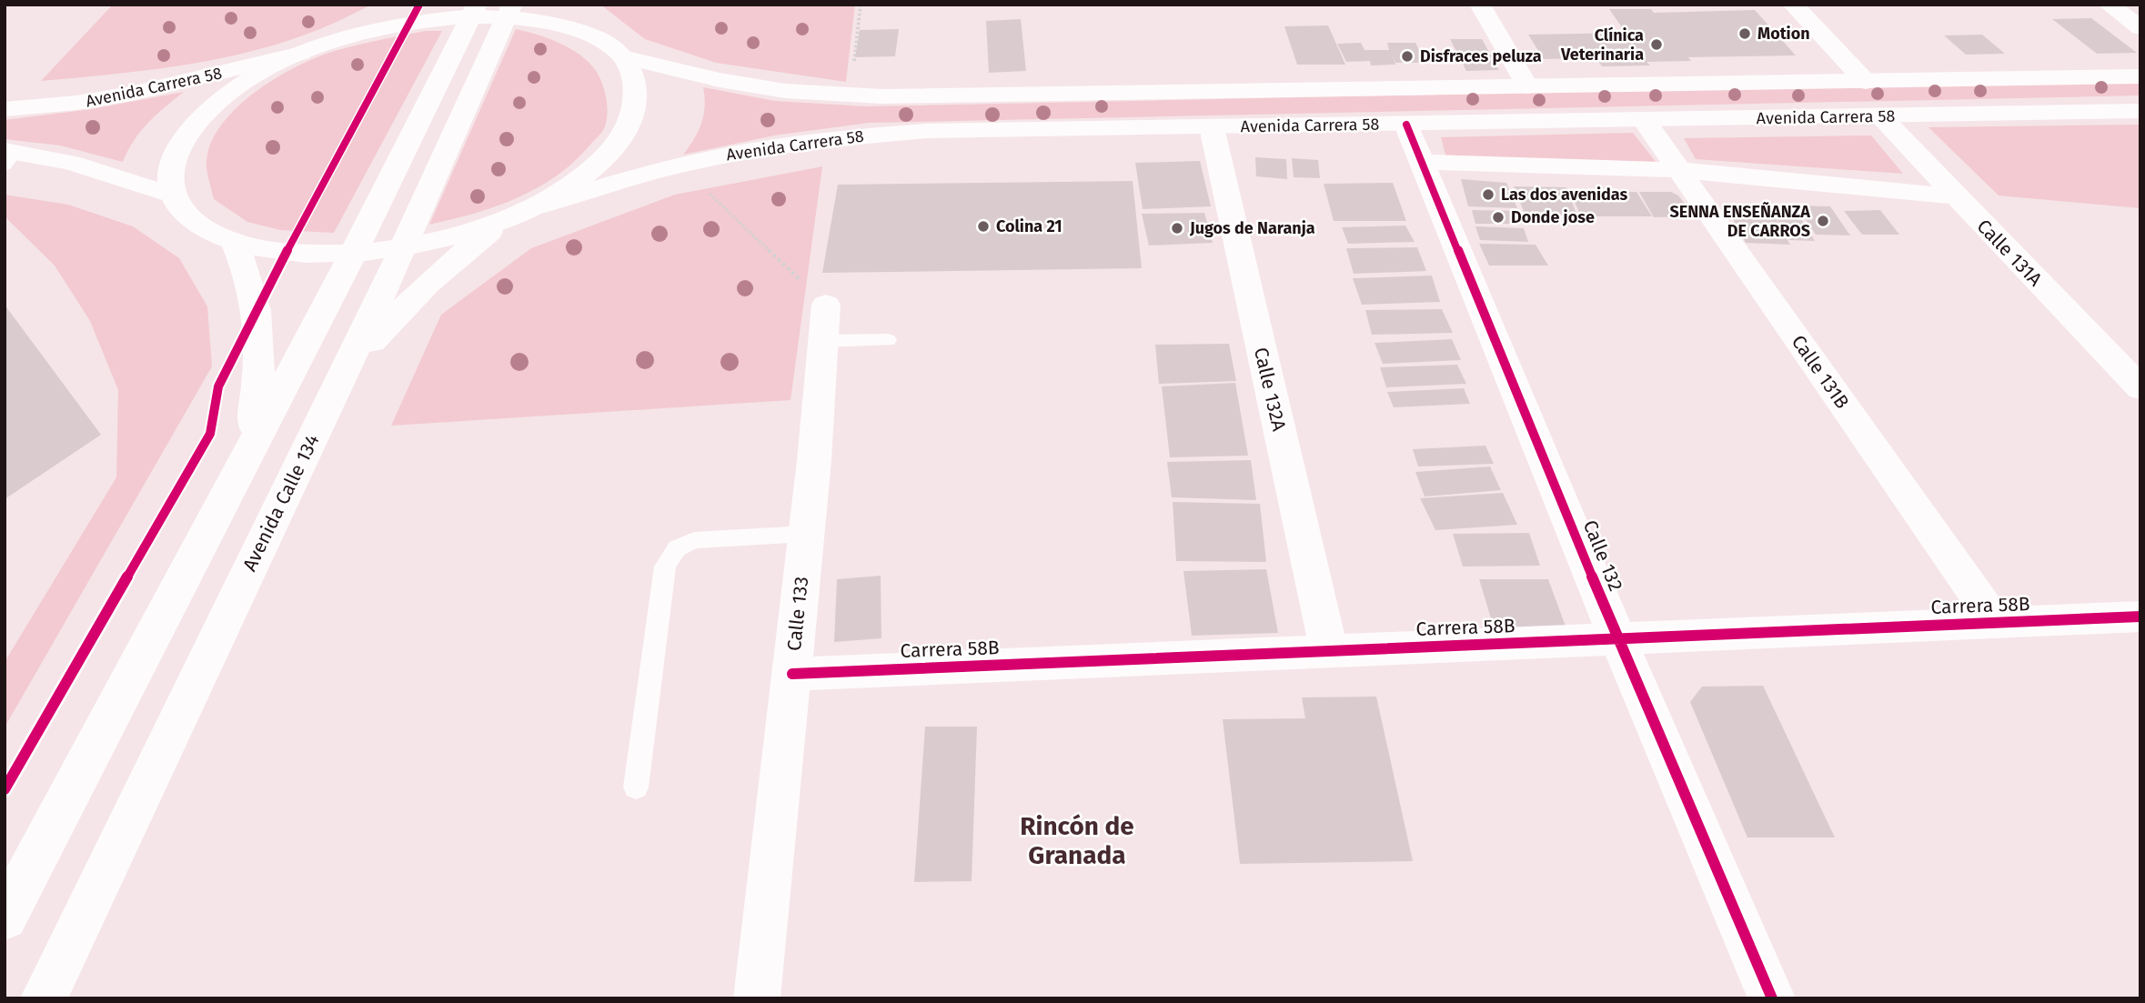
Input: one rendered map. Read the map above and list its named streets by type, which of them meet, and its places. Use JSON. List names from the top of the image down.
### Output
{
  "streets": {
    "main road": [
      "Avenida Carrera 58",
      "Calle 131A",
      "Calle 131B",
      "Calle 132A",
      "Avenida Calle 134",
      "Calle 132",
      "Carrera 58B",
      "Calle 133"
    ]
  },
  "crossings": [
    ["Avenida Carrera 58", "Calle 131A"],
    ["Avenida Carrera 58", "Calle 131B"],
    ["Avenida Carrera 58", "Calle 132A"],
    ["Avenida Carrera 58", "Calle 132"],
    ["Calle 131B", "Carrera 58B"],
    ["Calle 132A", "Carrera 58B"],
    ["Calle 132", "Carrera 58B"],
    ["Carrera 58B", "Calle 133"]
  ],
  "districts": ["Rincón de Granada"],
  "places": [
    "Motion",
    "Clínica Veterinaria",
    "Disfraces peluza",
    "Las dos avenidas",
    "Donde jose",
    "SENNA ENSEÑANZA DE CARROS",
    "Colina 21",
    "Jugos de Naranja"
  ]
}
